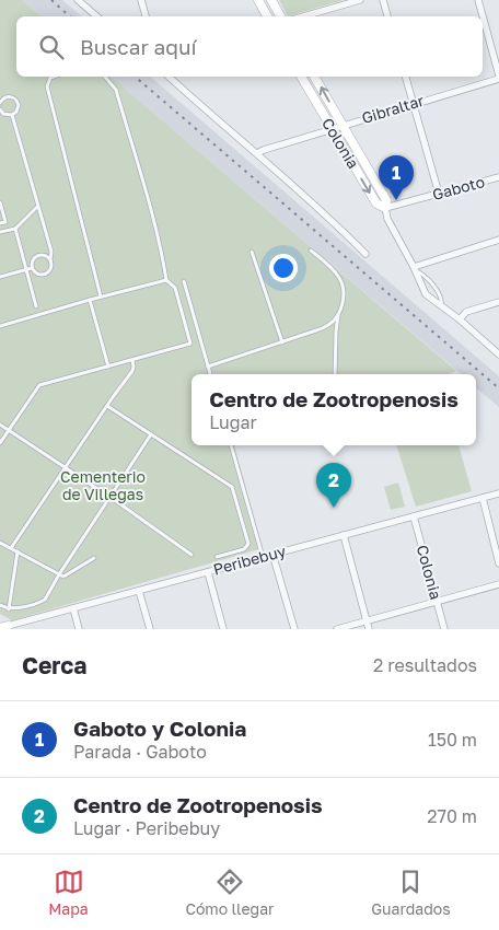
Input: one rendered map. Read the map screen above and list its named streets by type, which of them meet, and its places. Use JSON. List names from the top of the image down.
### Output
{
  "streets": {
    "street": [
      "Gibraltar",
      "Colonia",
      "Gaboto",
      "Peribebuy"
    ]
  },
  "crossings": [
    ["Gibraltar", "Colonia"],
    ["Colonia", "Gaboto"],
    ["Colonia", "Peribebuy"]
  ],
  "parks": ["Cementerio de Villegas"],
  "page": {
    "search": "Buscar aquí",
    "pins": ["1", "2"],
    "popup": ["Centro de Zootropenosis", "Lugar"],
    "heading": ["Cerca", "2 resultados"],
    "list": [
      {
        "mark": "1",
        "name": "Gaboto y Colonia",
        "note": "Parada · Gaboto",
        "value": "150 m"
      },
      {
        "mark": "2",
        "name": "Centro de Zootropenosis",
        "note": "Lugar · Peribebuy",
        "value": "270 m"
      }
    ],
    "nav": ["Mapa", "Cómo llegar", "Guardados"]
  }
}
